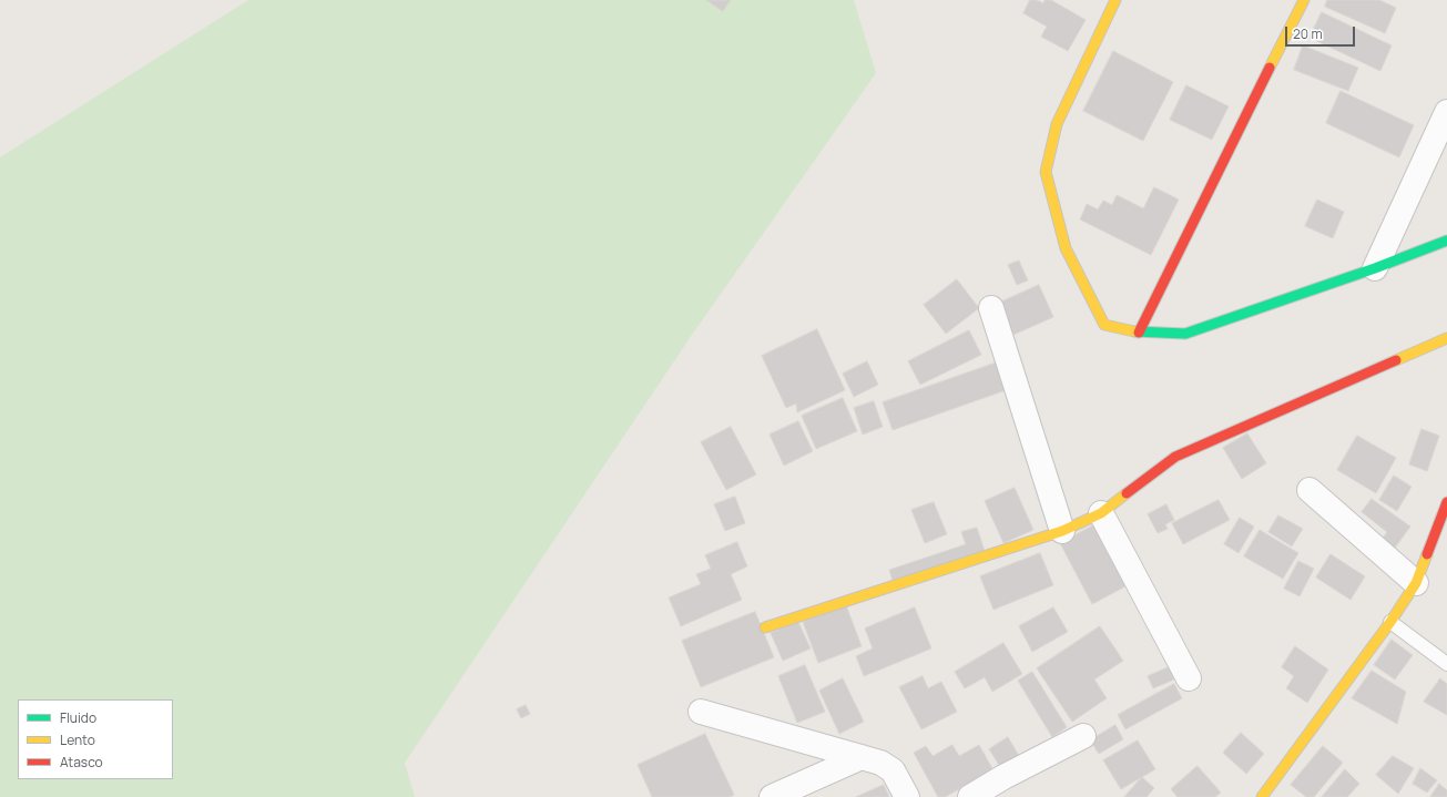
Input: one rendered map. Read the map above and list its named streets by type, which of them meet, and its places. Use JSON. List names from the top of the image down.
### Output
{
  "legend": ["Fluido", "Lento", "Atasco"],
  "scale_bar": "20 m"
}
